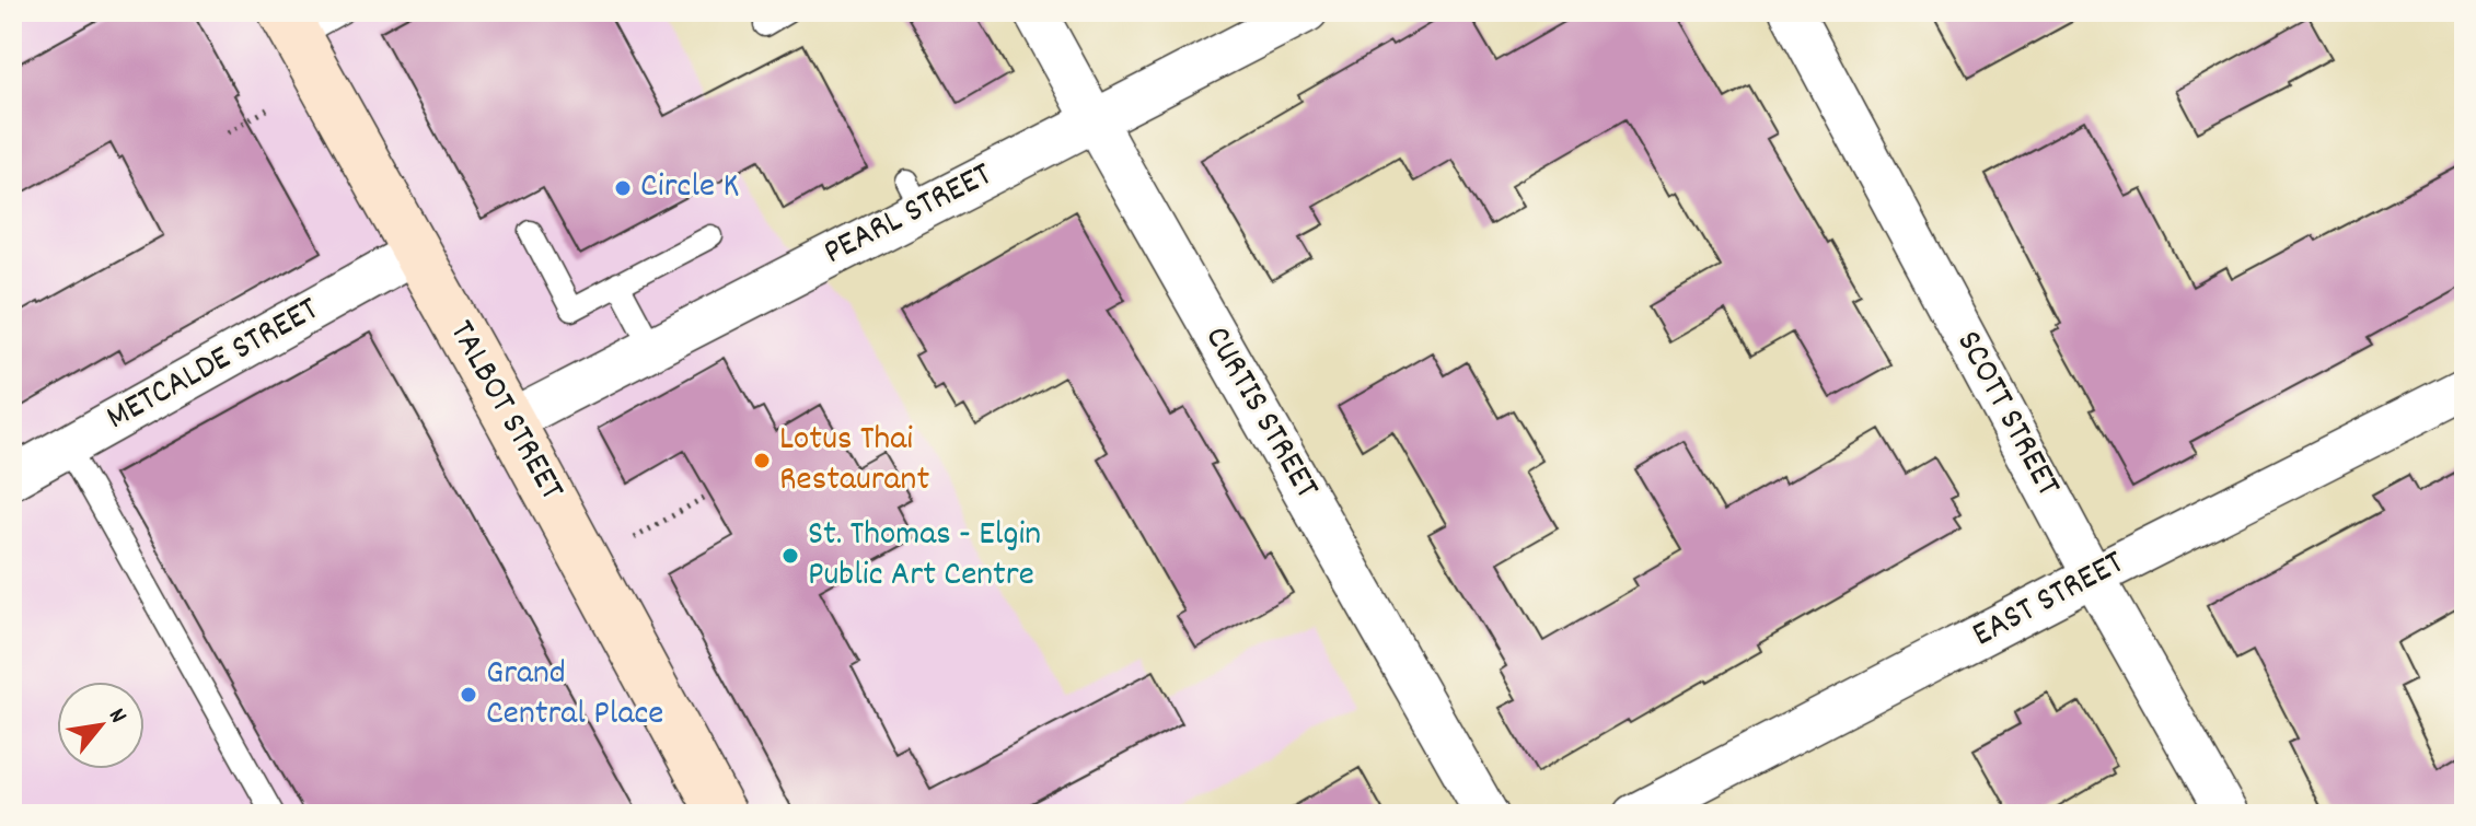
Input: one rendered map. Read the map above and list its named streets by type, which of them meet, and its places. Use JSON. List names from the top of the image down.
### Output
{
  "streets": {
    "main road": ["TALBOT STREET"],
    "street": [
      "PEARL STREET",
      "METCALDE STREET",
      "CURTIS STREET",
      "SCOTT STREET",
      "EAST STREET"
    ]
  },
  "crossings": [
    ["PEARL STREET", "TALBOT STREET"],
    ["PEARL STREET", "CURTIS STREET"],
    ["METCALDE STREET", "TALBOT STREET"],
    ["SCOTT STREET", "EAST STREET"]
  ],
  "places": [
    "Circle K",
    "Lotus Thai Restaurant",
    "St. Thomas - Elgin Public Art Centre",
    "Grand Central Place"
  ],
  "north": "top right"
}
